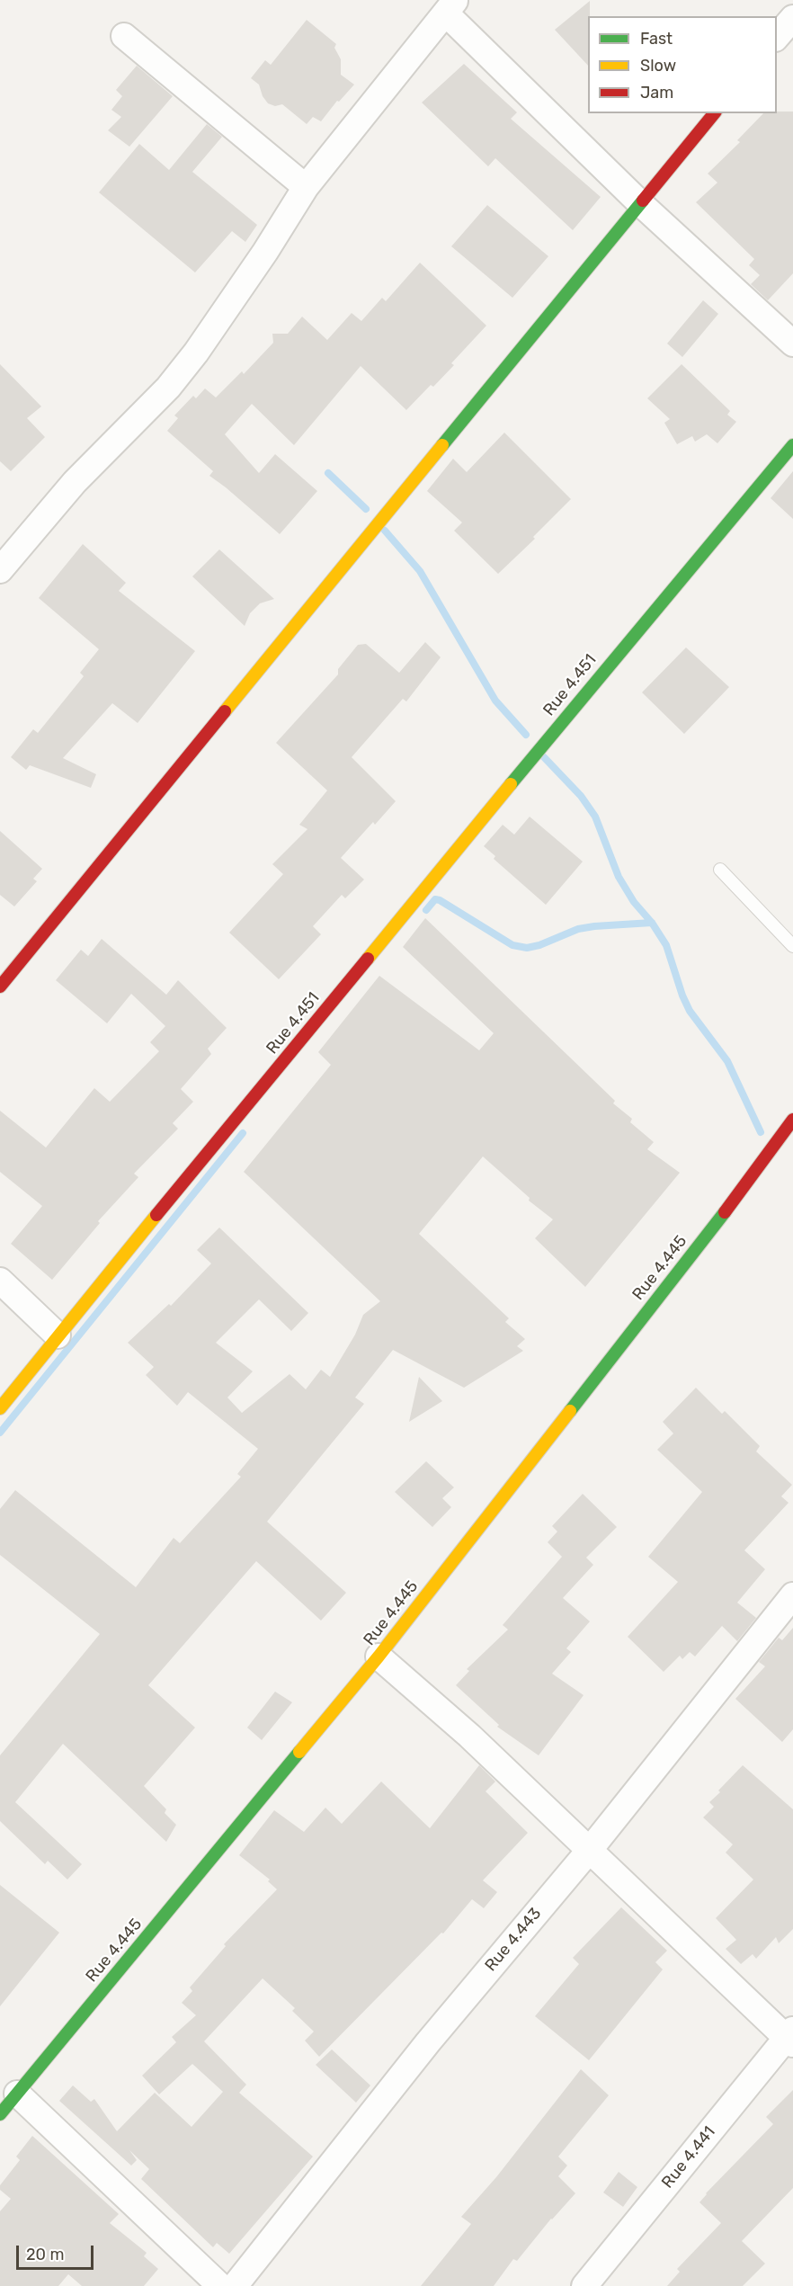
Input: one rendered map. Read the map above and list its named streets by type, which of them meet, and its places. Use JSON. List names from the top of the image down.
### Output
{
  "streets": {
    "street": [
      "Rue 4.451",
      "Rue 4.445",
      "Rue 4.443",
      "Rue 4.441"
    ]
  },
  "legend": ["Fast", "Slow", "Jam"],
  "scale_bar": "20 m"
}
